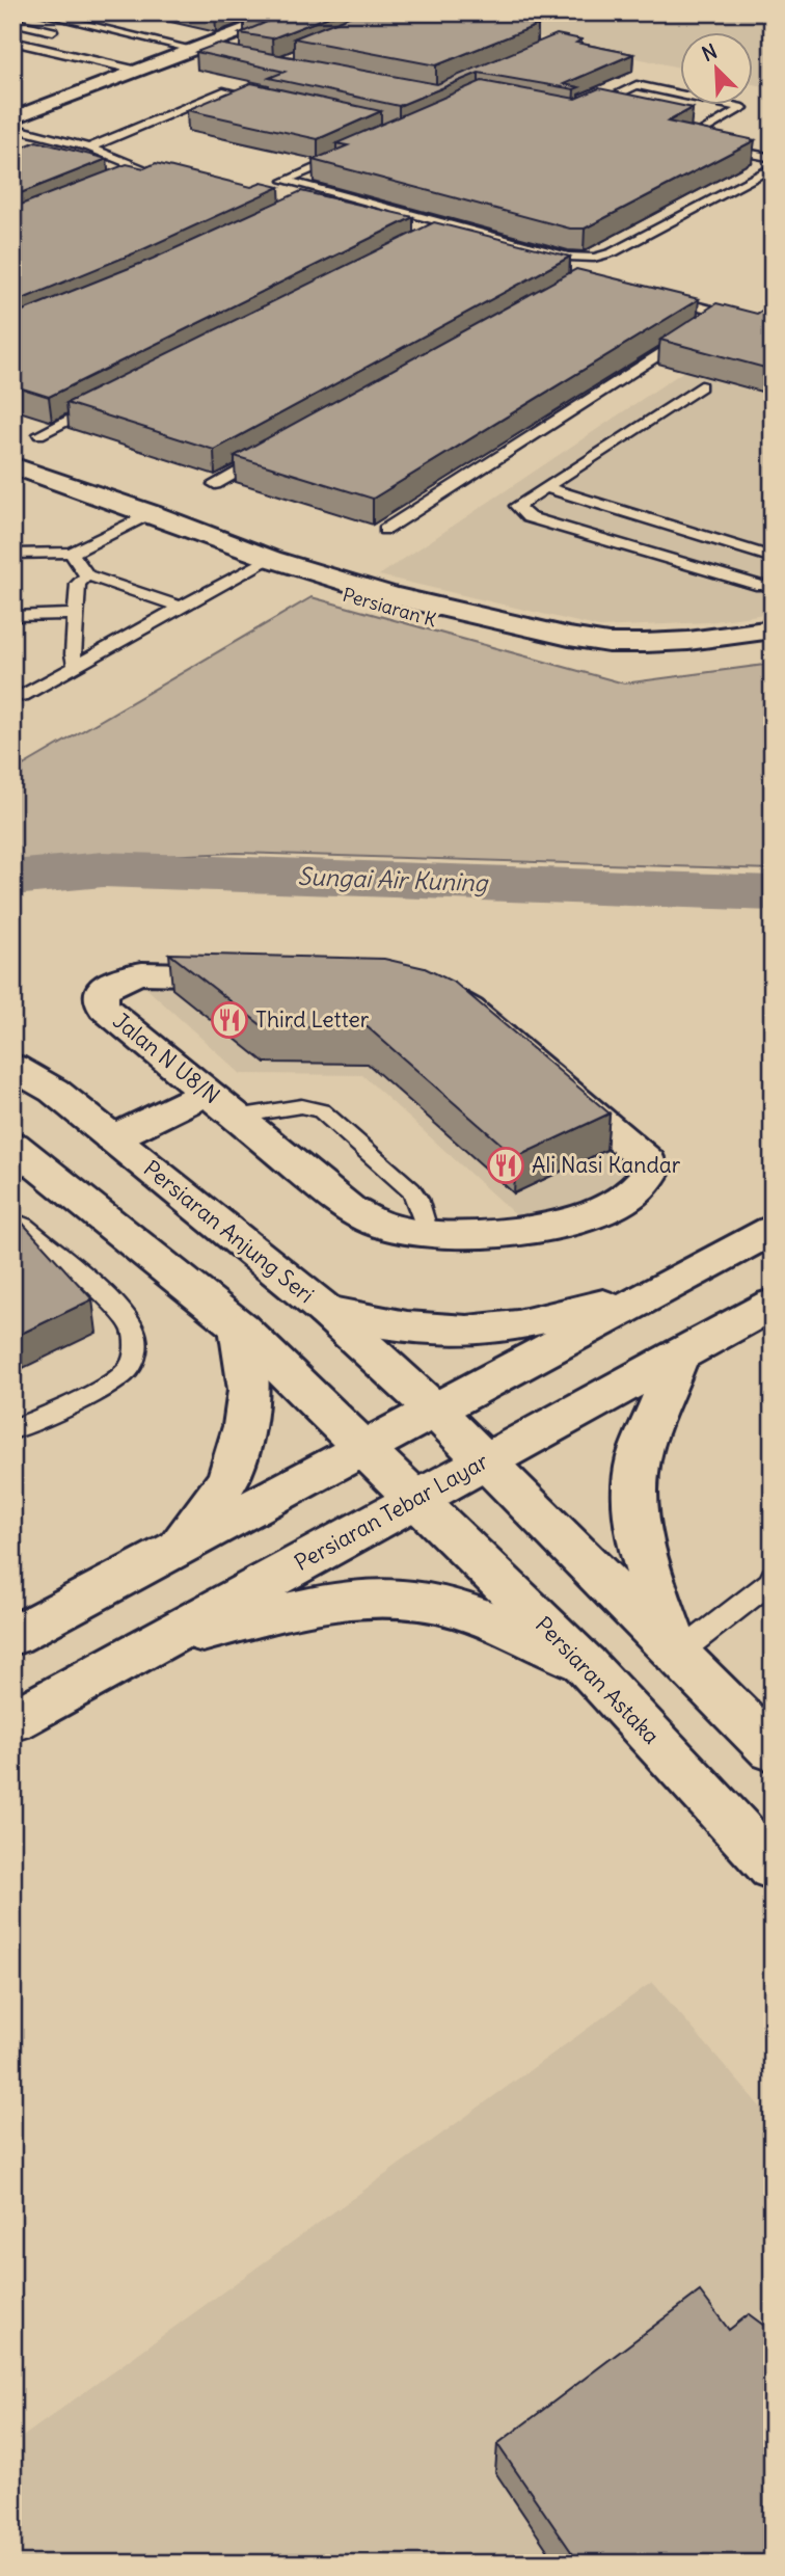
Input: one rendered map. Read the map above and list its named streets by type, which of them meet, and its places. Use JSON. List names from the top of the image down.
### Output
{
  "streets": {
    "street": [
      "Persiaran K",
      "Jalan N U8/N",
      "Persiaran Anjung Seri",
      "Persiaran Tebar Layar",
      "Persiaran Astaka"
    ]
  },
  "crossings": [
    ["Persiaran Anjung Seri", "Persiaran Tebar Layar"],
    ["Persiaran Tebar Layar", "Persiaran Astaka"]
  ],
  "water": ["Sungai Air Kuning"],
  "places": {
    "restaurant": ["Third Letter", "Ali Nasi Kandar"]
  },
  "north": "top left"
}
